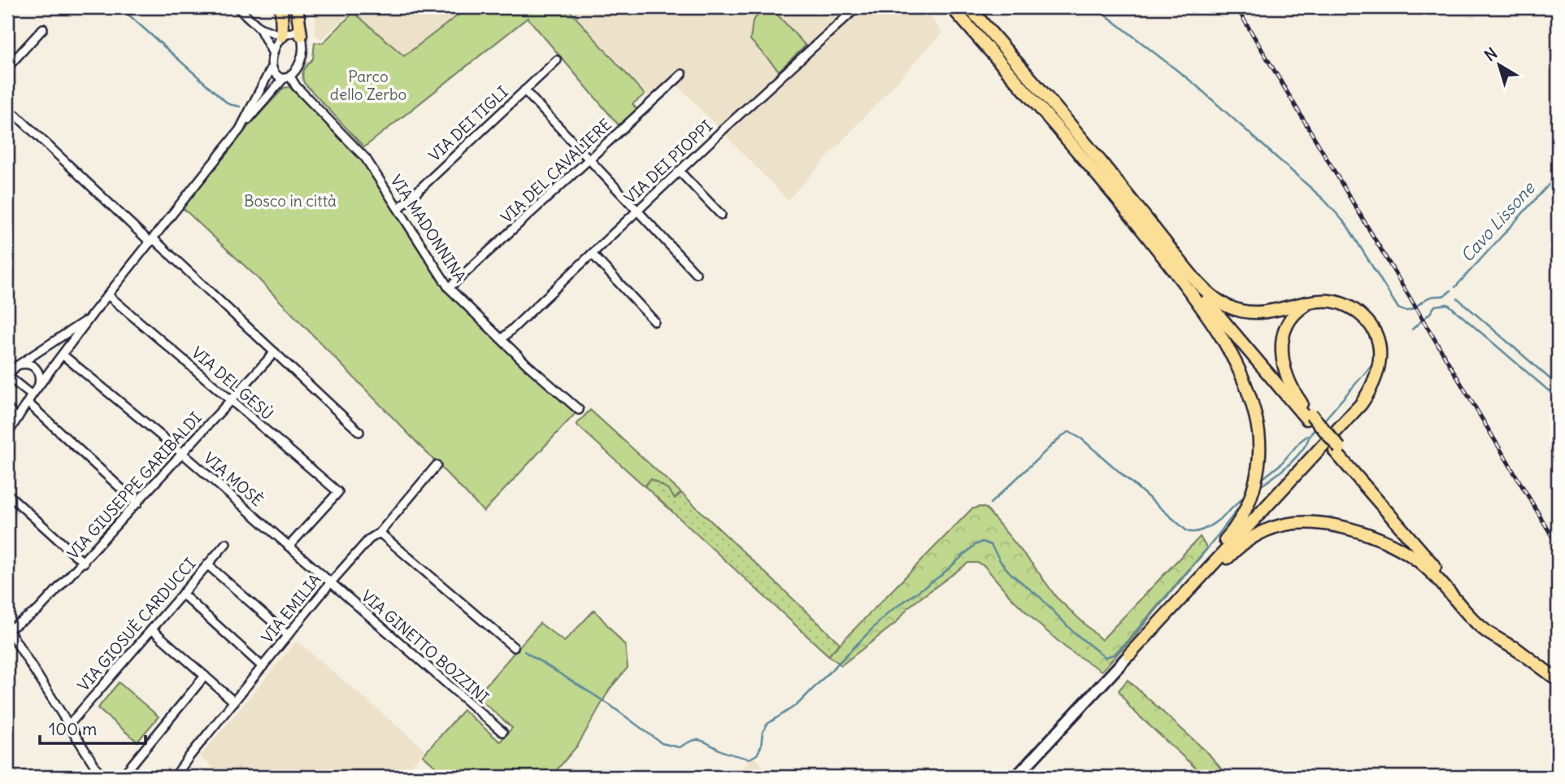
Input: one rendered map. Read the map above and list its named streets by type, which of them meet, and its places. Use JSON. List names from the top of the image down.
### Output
{
  "streets": {
    "street": [
      "VIA DEI TIGLI",
      "VIA DEI PIOPPI",
      "VIA DEL CAVALIERE",
      "VIA MADONNINA",
      "VIA DEL GESÙ",
      "VIA MOSÈ",
      "VIA GIUSEPPE GARIBALDI",
      "VIA EMILIA",
      "VIA GIOSUÈ CARDUCCI",
      "VIA GINETTO BOZZINI"
    ]
  },
  "crossings": [
    ["VIA DEI TIGLI", "VIA MADONNINA"],
    ["VIA DEI PIOPPI", "VIA MADONNINA"],
    ["VIA DEL CAVALIERE", "VIA MADONNINA"],
    ["VIA DEL GESÙ", "VIA MOSÈ"],
    ["VIA DEL GESÙ", "VIA GIUSEPPE GARIBALDI"],
    ["VIA MOSÈ", "VIA GIUSEPPE GARIBALDI"],
    ["VIA MOSÈ", "VIA EMILIA"],
    ["VIA MOSÈ", "VIA GINETTO BOZZINI"],
    ["VIA EMILIA", "VIA GINETTO BOZZINI"]
  ],
  "water": ["Cavo Lissone"],
  "parks": ["Parco dello Zerbo", "Bosco in città"],
  "scale_bar": "100 m",
  "north": "top left"
}
